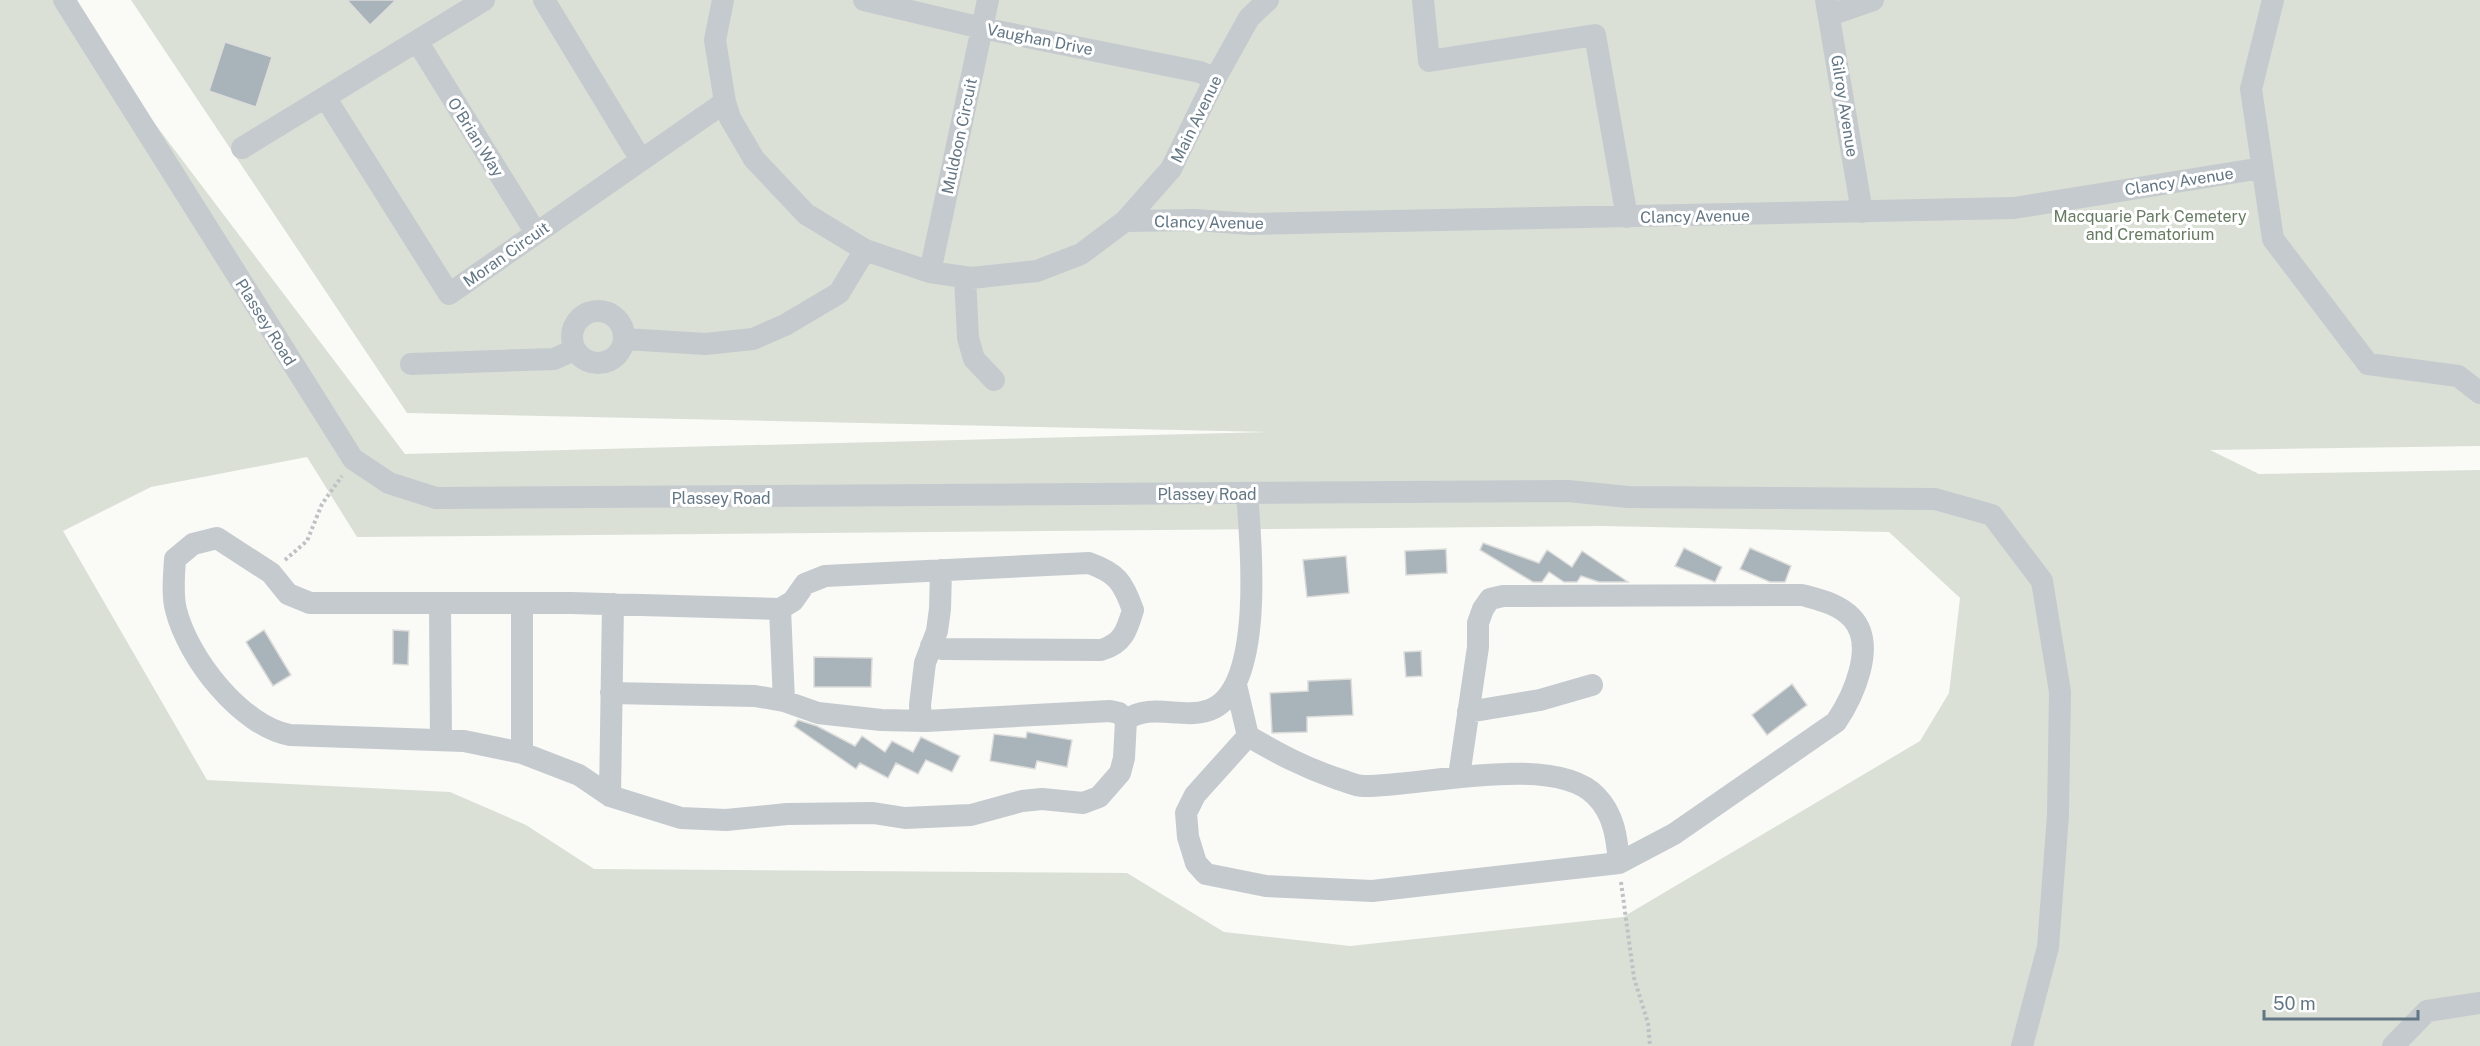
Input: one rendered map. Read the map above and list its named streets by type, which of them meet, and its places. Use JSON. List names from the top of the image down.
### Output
{
  "streets": {
    "street": [
      "Vaughan Drive",
      "Gilroy Avenue",
      "Main Avenue",
      "Muldoon Circuit",
      "O'Brian Way",
      "Clancy Avenue",
      "Moran Circuit",
      "Plassey Road"
    ]
  },
  "crossings": [
    ["Vaughan Drive", "Main Avenue"],
    ["Vaughan Drive", "Muldoon Circuit"],
    ["Gilroy Avenue", "Clancy Avenue"],
    ["Main Avenue", "Muldoon Circuit"],
    ["Main Avenue", "Clancy Avenue"],
    ["Main Avenue", "Moran Circuit"],
    ["O'Brian Way", "Moran Circuit"]
  ],
  "parks": ["Macquarie Park Cemetery and Crematorium"],
  "scale_bar": "50 m"
}
